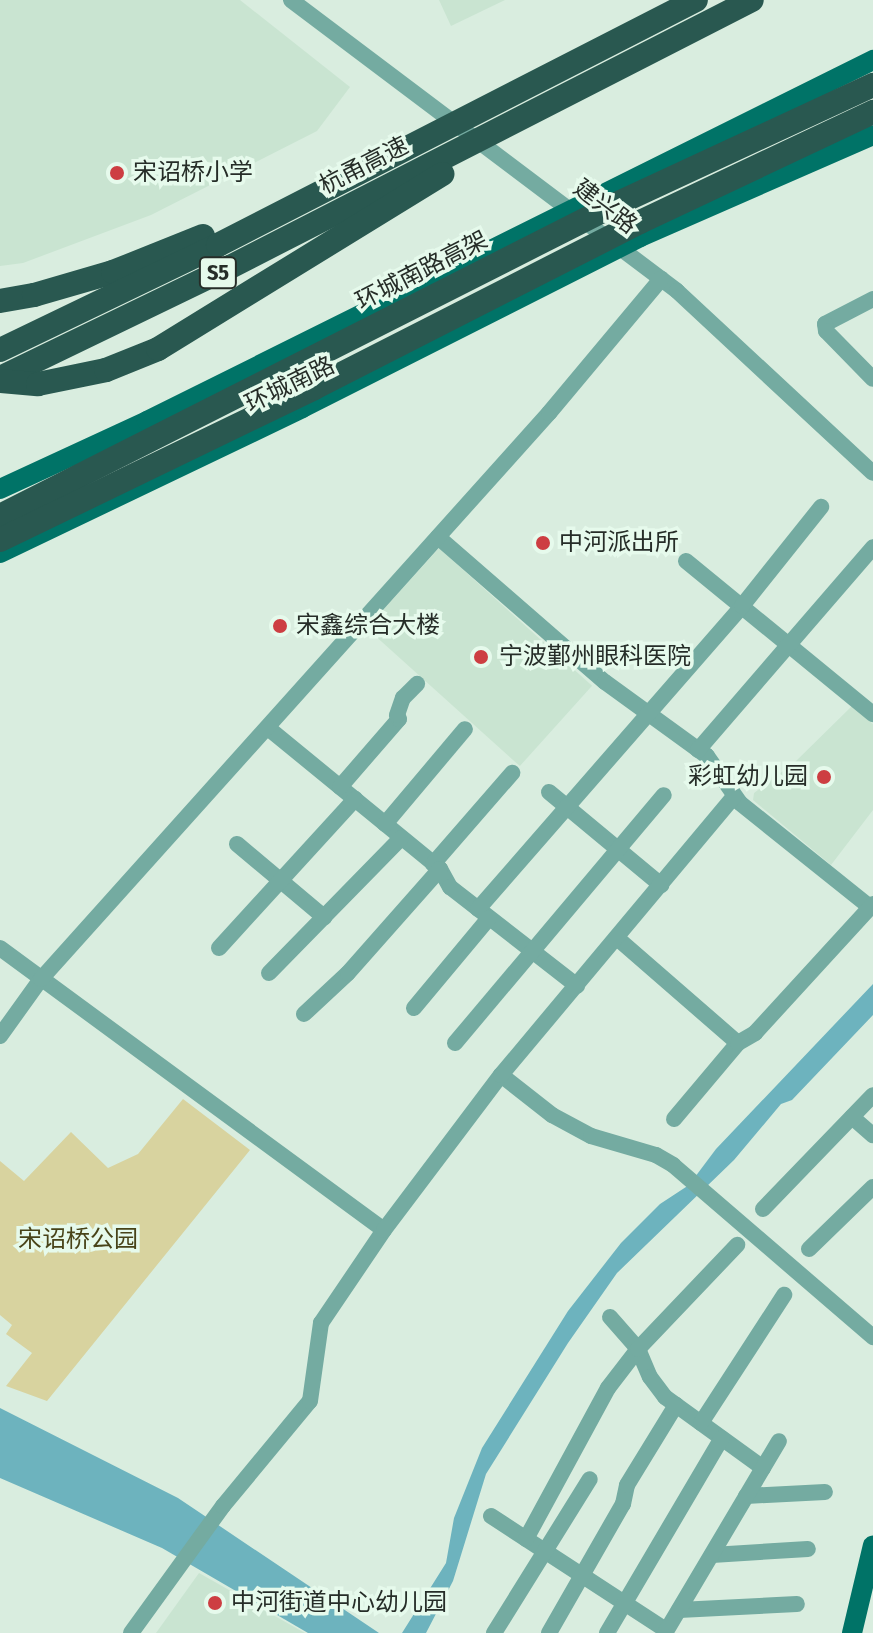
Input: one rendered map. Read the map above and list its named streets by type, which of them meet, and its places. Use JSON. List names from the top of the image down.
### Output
{
  "streets": {
    "highway": ["杭甬高速", "环城南路高架", "S5"],
    "main road": ["环城南路"],
    "street": ["建兴路"]
  },
  "parks": ["宋诏桥公园"],
  "places": [
    "宋诏桥小学",
    "中河派出所",
    "宋鑫综合大楼",
    "宁波鄞州眼科医院",
    "彩虹幼儿园",
    "中河街道中心幼儿园"
  ]
}
